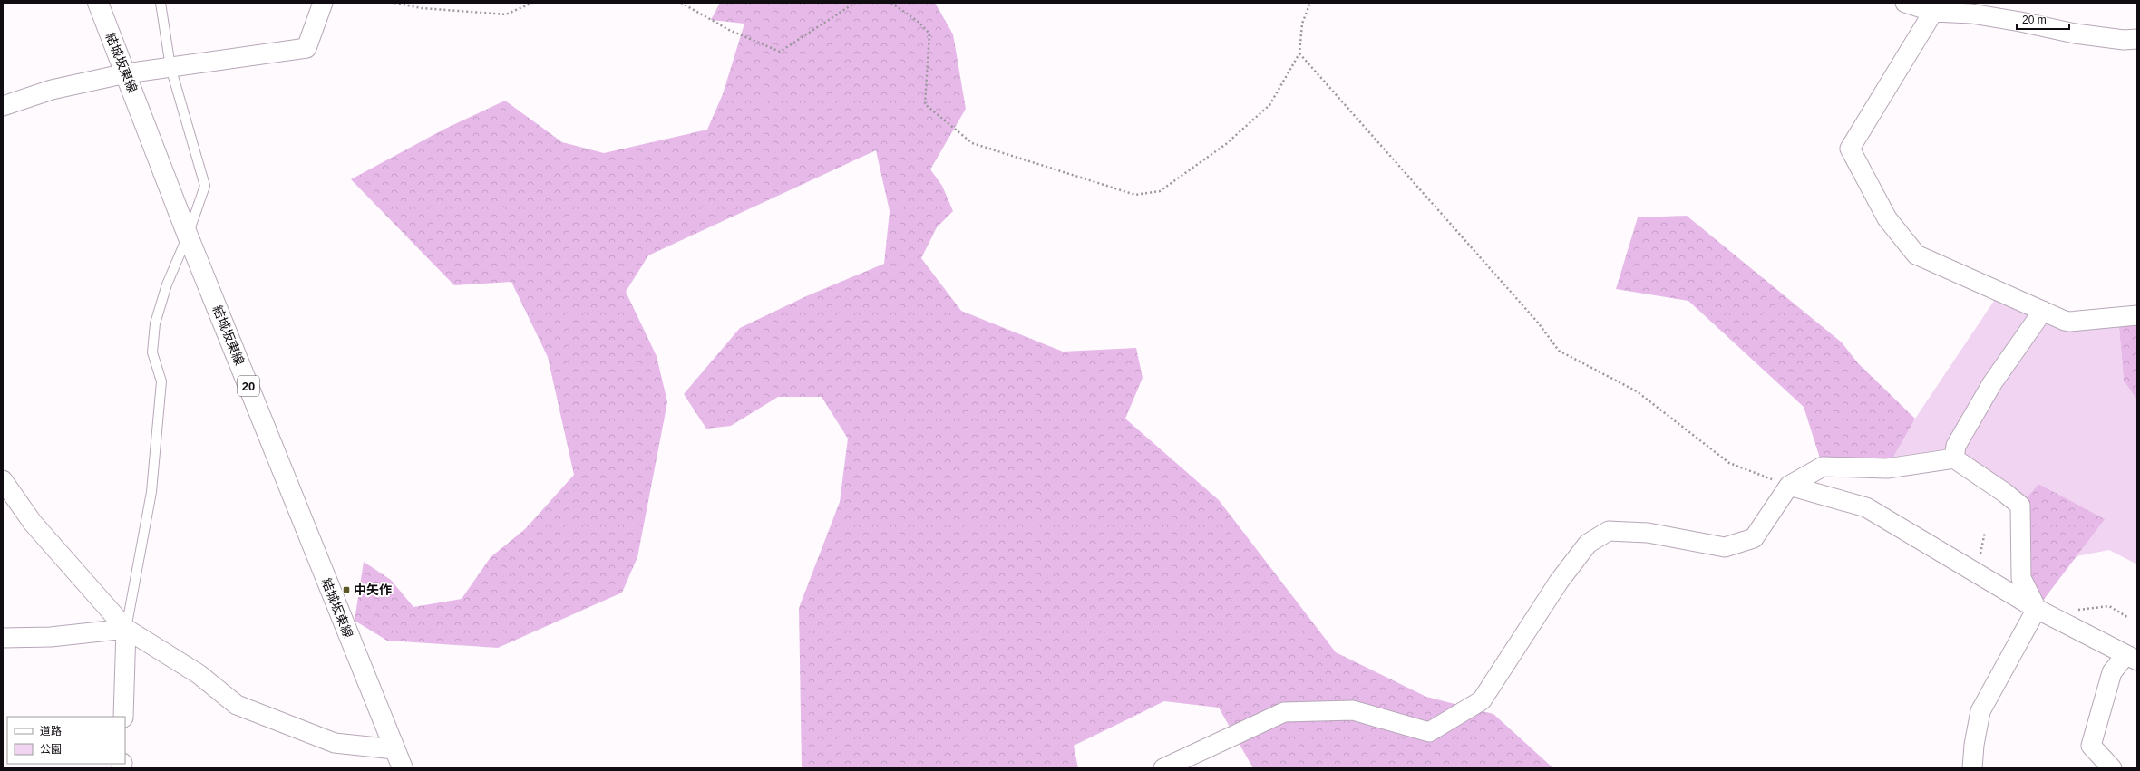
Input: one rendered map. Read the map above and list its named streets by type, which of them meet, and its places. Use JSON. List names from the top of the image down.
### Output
{
  "streets": {
    "main road": ["結城坂東線", "20"]
  },
  "places": {
    "transit": ["中矢作"]
  },
  "legend": ["道路", "公園"],
  "scale_bar": "20 m"
}
